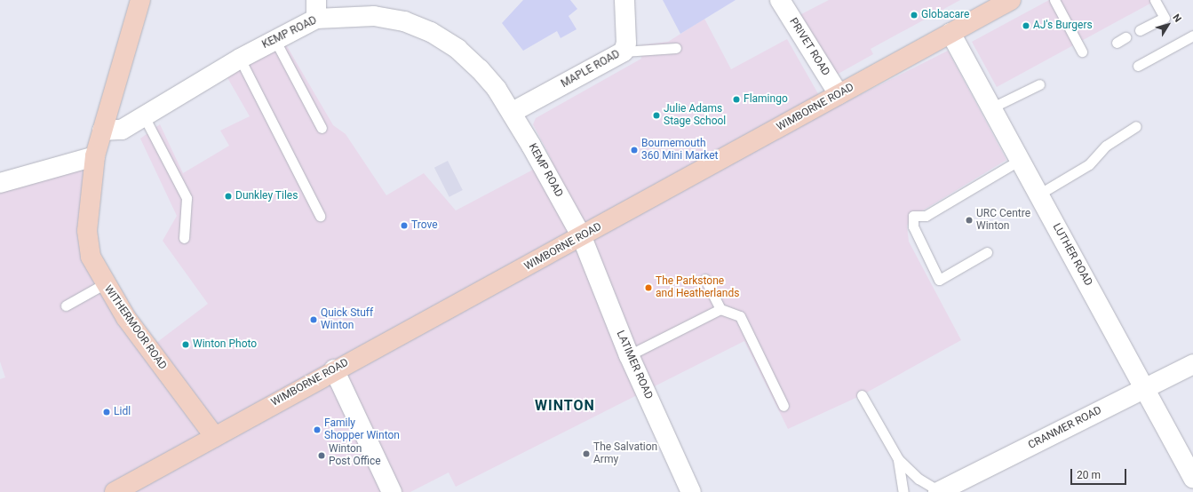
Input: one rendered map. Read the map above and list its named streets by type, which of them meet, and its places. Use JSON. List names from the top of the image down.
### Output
{
  "streets": {
    "street": [
      "KEMP ROAD",
      "PRIVET ROAD",
      "MAPLE ROAD",
      "WIMBORNE ROAD",
      "LUTHER ROAD",
      "WITHERMOOR ROAD",
      "LATIMER ROAD",
      "CRANMER ROAD"
    ]
  },
  "crossings": [
    ["KEMP ROAD", "MAPLE ROAD"],
    ["KEMP ROAD", "WIMBORNE ROAD"],
    ["KEMP ROAD", "WITHERMOOR ROAD"],
    ["KEMP ROAD", "LATIMER ROAD"],
    ["PRIVET ROAD", "WIMBORNE ROAD"],
    ["WIMBORNE ROAD", "LUTHER ROAD"],
    ["WIMBORNE ROAD", "WITHERMOOR ROAD"],
    ["WIMBORNE ROAD", "LATIMER ROAD"],
    ["LUTHER ROAD", "CRANMER ROAD"]
  ],
  "districts": ["WINTON"],
  "places": [
    "Globacare",
    "AJ's Burgers",
    "Flamingo",
    "Julie Adams Stage School",
    "Bournemouth 360 Mini Market",
    "Dunkley Tiles",
    "URC Centre Winton",
    "Trove",
    "The Parkstone and Heatherlands",
    "Quick Stuff Winton",
    "Winton Photo",
    "Lidl",
    "Family Shopper Winton",
    "The Salvation Army",
    "Winton Post Office"
  ],
  "scale_bar": "20 m",
  "north": "top right"
}
